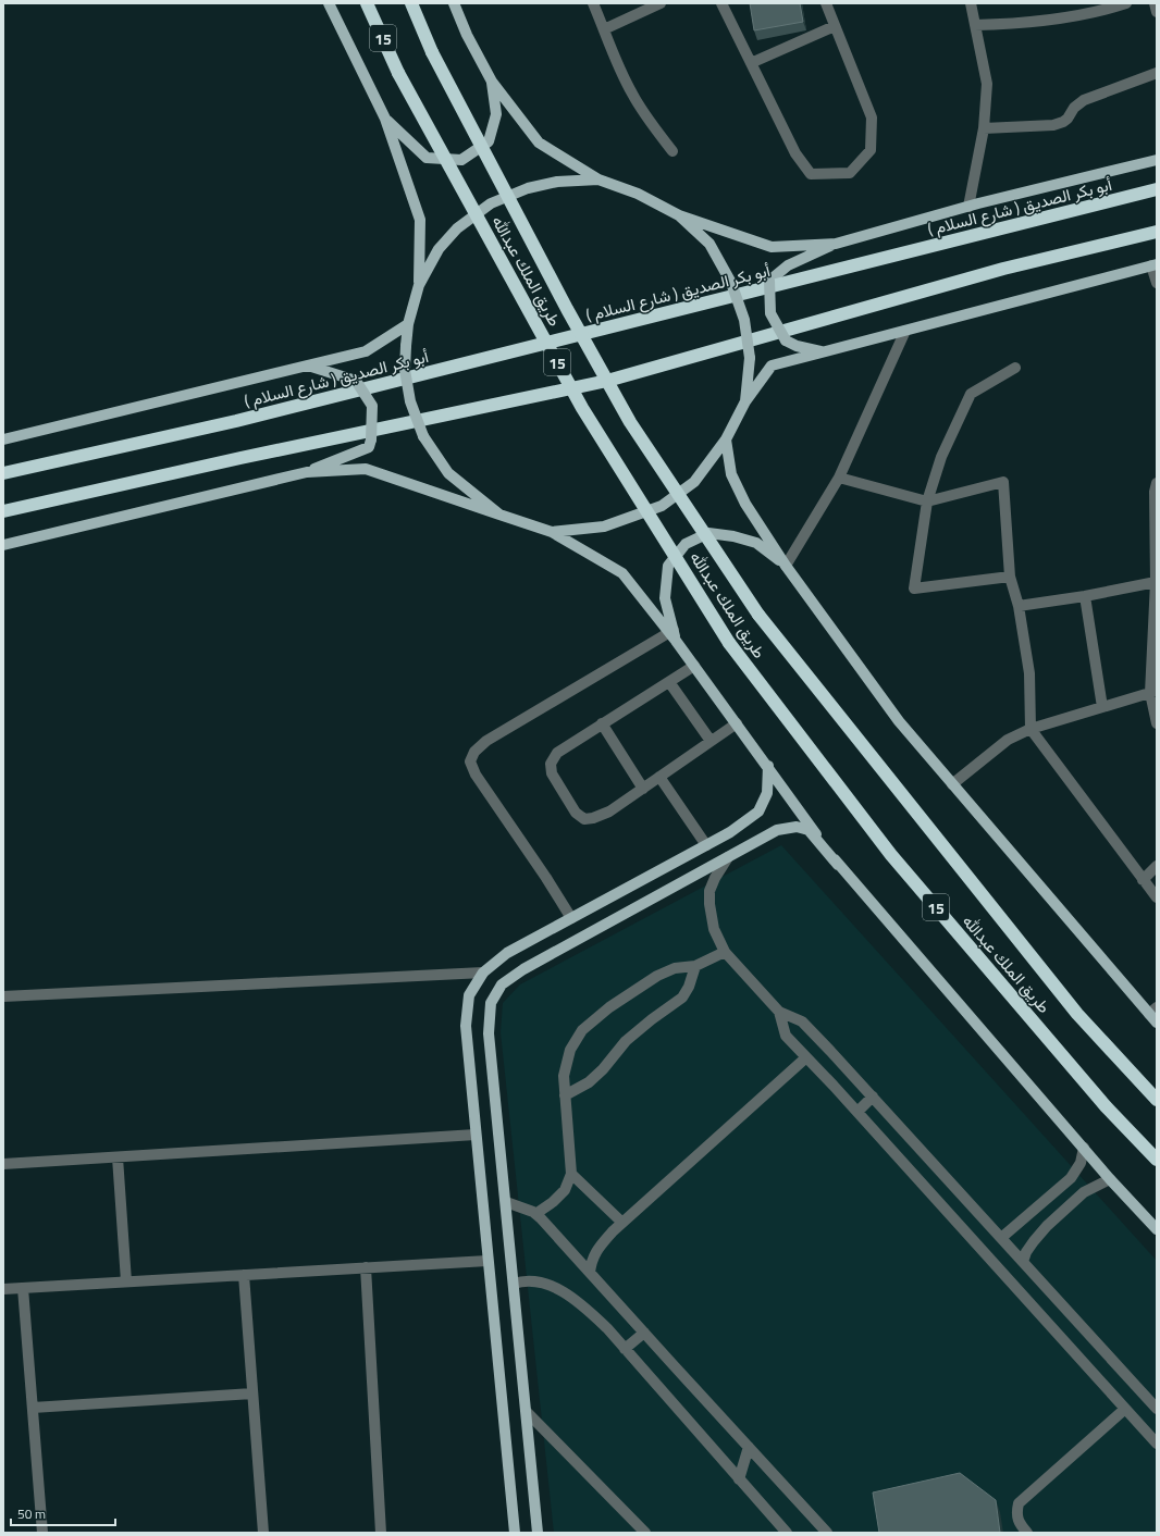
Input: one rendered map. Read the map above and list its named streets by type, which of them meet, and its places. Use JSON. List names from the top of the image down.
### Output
{
  "streets": {
    "highway": ["15", "( شارع السلام ) أبو بكر الصديق", "طريق الملك عبدالله"]
  },
  "scale_bar": "50 m"
}
